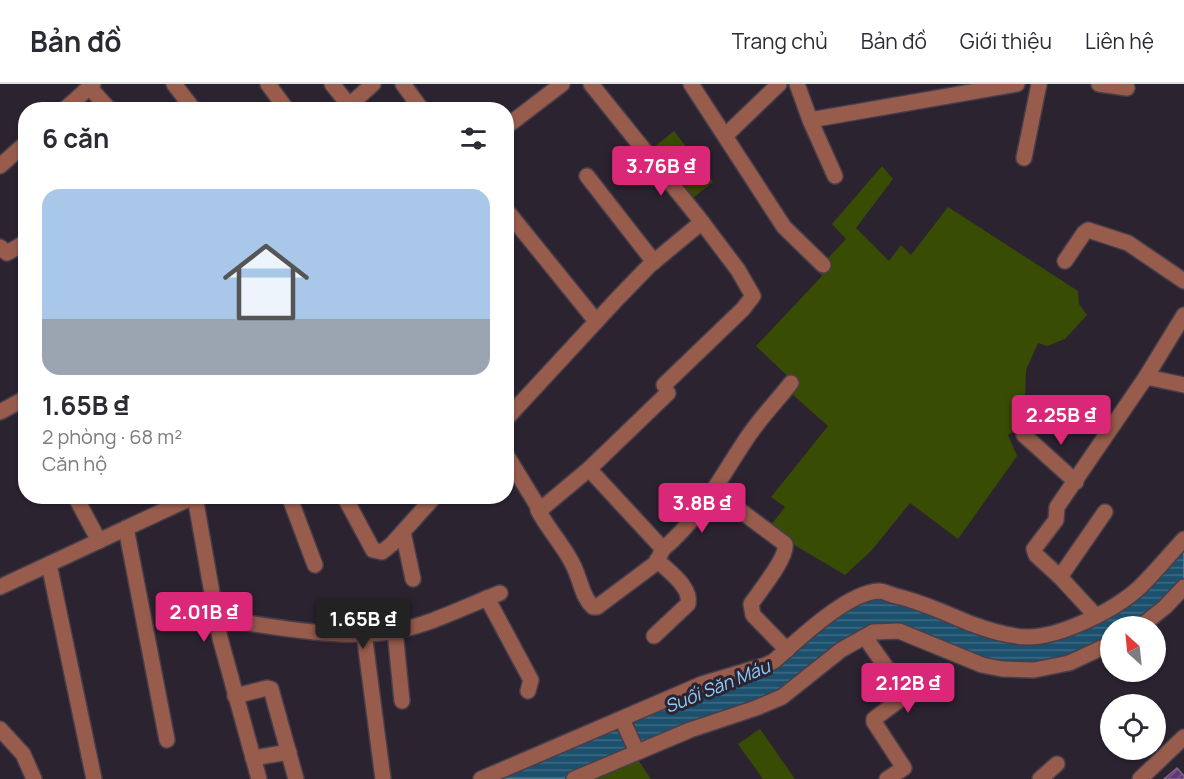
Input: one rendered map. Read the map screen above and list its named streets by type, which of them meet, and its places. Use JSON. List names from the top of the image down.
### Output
{
  "water": ["Suối Săn Máu"],
  "north": "top left",
  "page": {
    "header": "Bản đồ",
    "nav": [
      "Trang chủ",
      "Bản đồ",
      "Giới thiệu",
      "Liên hệ"
    ],
    "heading": "6 căn",
    "price": [
      "3.76B ₫",
      "2.25B ₫",
      "3.8B ₫",
      "2.01B ₫",
      "1.65B ₫",
      "2.12B ₫"
    ],
    "list": [
      {
        "name": "1.65B ₫",
        "note": "2 phòng · 68 m² · Căn hộ"
      }
    ]
  }
}
